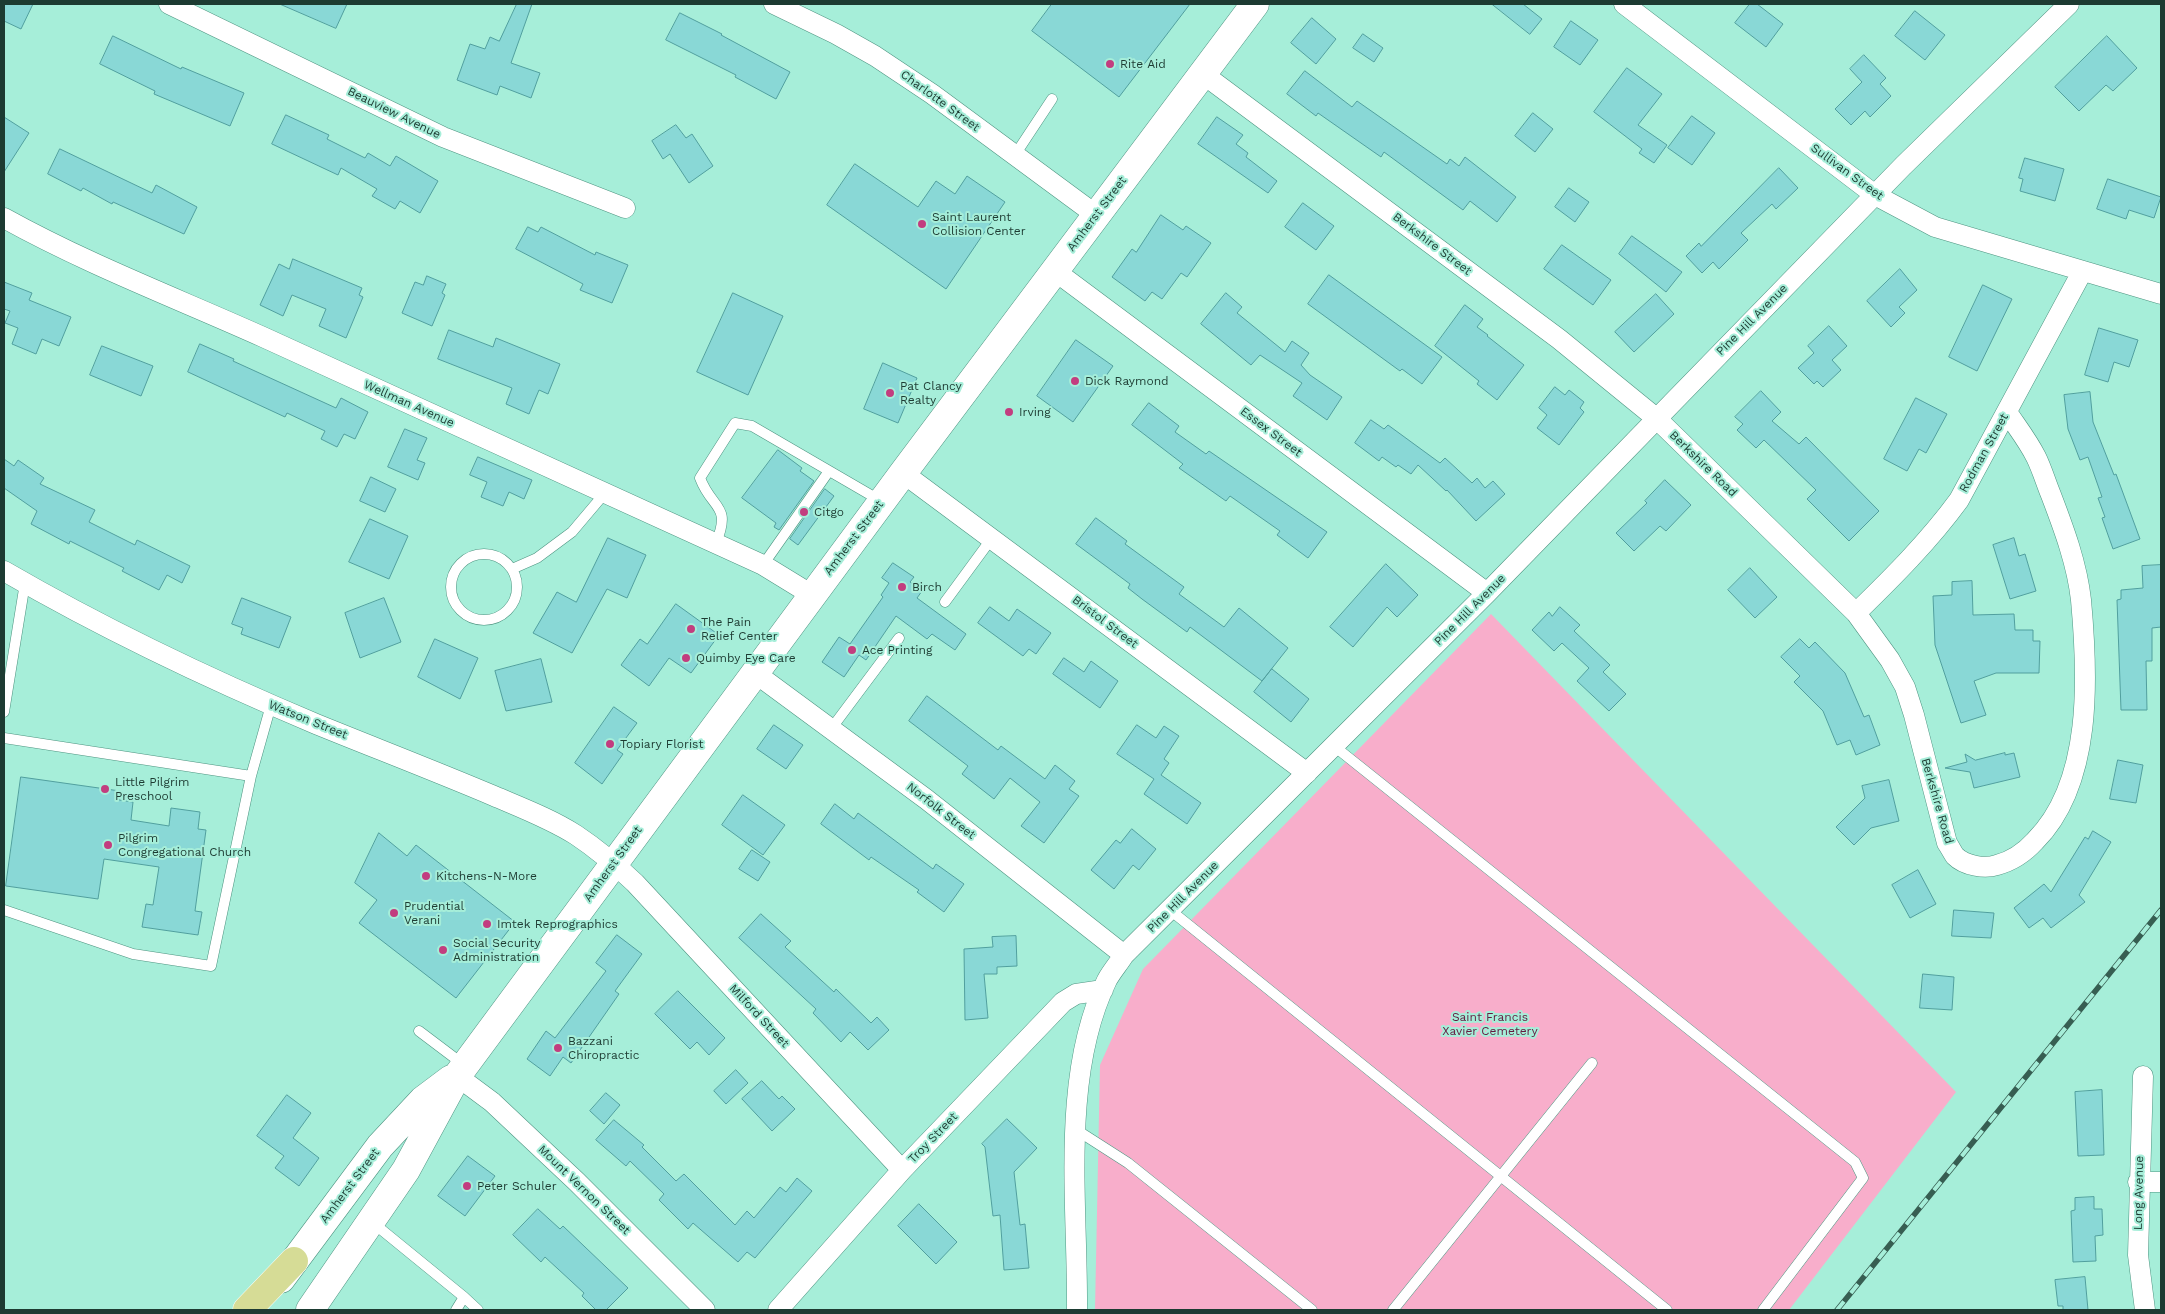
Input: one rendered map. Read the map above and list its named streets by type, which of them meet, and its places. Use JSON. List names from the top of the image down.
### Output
{
  "streets": {
    "main road": ["Amherst Street"],
    "street": [
      "Charlotte Street",
      "Beauview Avenue",
      "Sullivan Street",
      "Berkshire Street",
      "Pine Hill Avenue",
      "Wellman Avenue",
      "Essex Street",
      "Rodman Street",
      "Berkshire Road",
      "Bristol Street",
      "Watson Street",
      "Norfolk Street",
      "Milford Street",
      "Troy Street",
      "Mount Vernon Street",
      "Long Avenue"
    ]
  },
  "crossings": [
    ["Charlotte Street", "Amherst Street"],
    ["Sullivan Street", "Pine Hill Avenue"],
    ["Sullivan Street", "Rodman Street"],
    ["Amherst Street", "Berkshire Street"],
    ["Amherst Street", "Wellman Avenue"],
    ["Amherst Street", "Essex Street"],
    ["Amherst Street", "Bristol Street"],
    ["Amherst Street", "Watson Street"],
    ["Amherst Street", "Norfolk Street"],
    ["Amherst Street", "Milford Street"],
    ["Amherst Street", "Mount Vernon Street"],
    ["Berkshire Street", "Pine Hill Avenue"],
    ["Berkshire Street", "Berkshire Road"],
    ["Pine Hill Avenue", "Essex Street"],
    ["Pine Hill Avenue", "Berkshire Road"],
    ["Pine Hill Avenue", "Bristol Street"],
    ["Pine Hill Avenue", "Norfolk Street"],
    ["Pine Hill Avenue", "Troy Street"],
    ["Rodman Street", "Berkshire Road"],
    ["Watson Street", "Milford Street"],
    ["Milford Street", "Troy Street"]
  ],
  "parks": ["Saint Francis Xavier Cemetery"],
  "places": [
    "Rite Aid",
    "Saint Laurent Collision Center",
    "Dick Raymond",
    "Pat Clancy Realty",
    "Irving",
    "Citgo",
    "Birch",
    "The Pain Relief Center",
    "Ace Printing",
    "Quimby Eye Care",
    "Topiary Florist",
    "Little Pilgrim Preschool",
    "Pilgrim Congregational Church",
    "Kitchens-N-More",
    "Prudential Verani",
    "Imtek Reprographics",
    "Social Security Administration",
    "Bazzani Chiropractic",
    "Peter Schuler"
  ]
}
